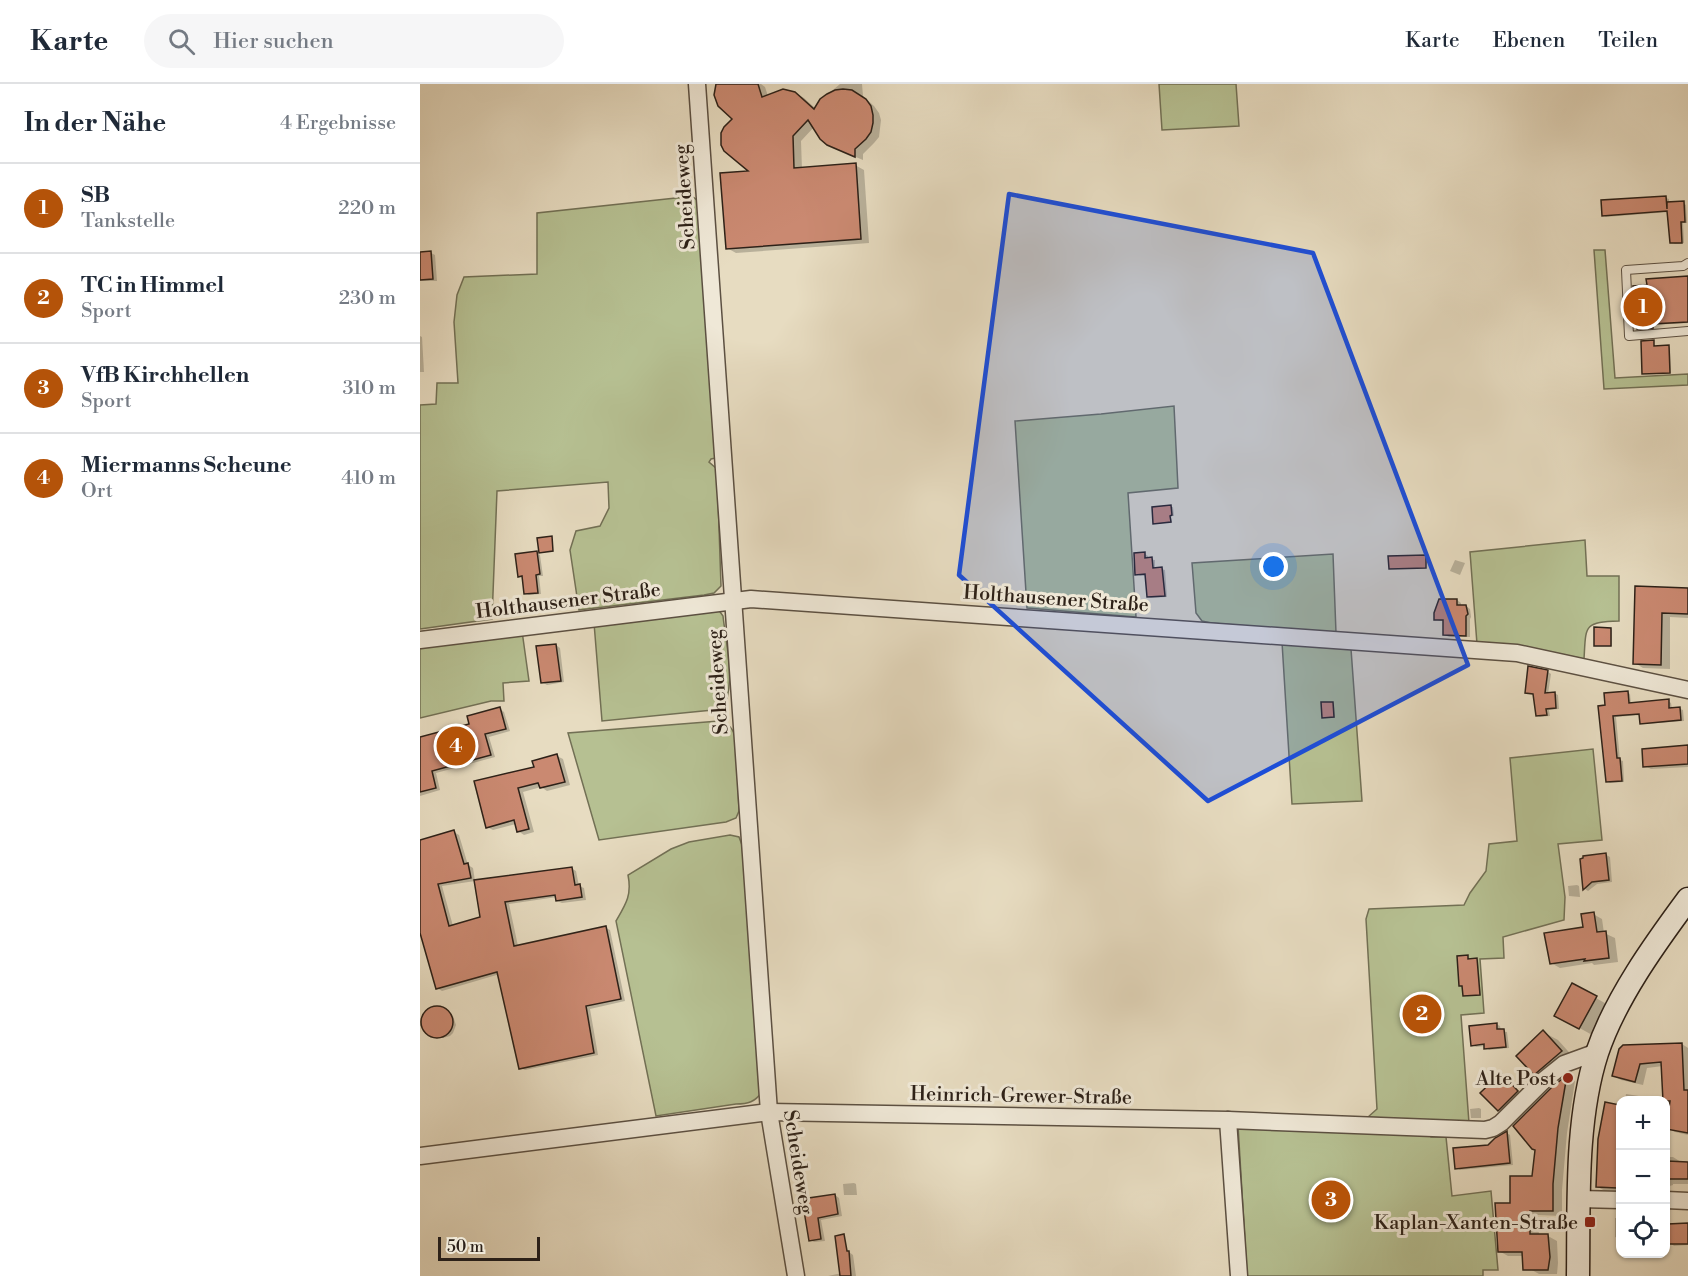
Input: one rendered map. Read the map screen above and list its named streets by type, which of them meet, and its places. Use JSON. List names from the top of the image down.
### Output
{
  "streets": {
    "street": ["Scheideweg", "Holthausener Straße", "Heinrich-Grewer-Straße"]
  },
  "crossings": [
    ["Scheideweg", "Holthausener Straße"],
    ["Scheideweg", "Heinrich-Grewer-Straße"]
  ],
  "places": {
    "other": ["Alte Post"],
    "transit": ["Kaplan-Xanten-Straße"]
  },
  "scale_bar": "50 m",
  "page": {
    "header": "Karte",
    "search": "Hier suchen",
    "nav": ["Karte", "Ebenen", "Teilen"],
    "heading": ["In der Nähe", "4 Ergebnisse"],
    "list": [
      {
        "mark": "1",
        "name": "SB",
        "note": "Tankstelle",
        "value": "220 m"
      },
      {
        "mark": "2",
        "name": "TC in Himmel",
        "note": "Sport",
        "value": "230 m"
      },
      {
        "mark": "3",
        "name": "VfB Kirchhellen",
        "note": "Sport",
        "value": "310 m"
      },
      {
        "mark": "4",
        "name": "Miermanns Scheune",
        "note": "Ort",
        "value": "410 m"
      }
    ],
    "pins": [
      "1",
      "4",
      "2",
      "3"
    ],
    "map_buttons": ["+", "−"],
    "scale": "50 m"
  }
}
